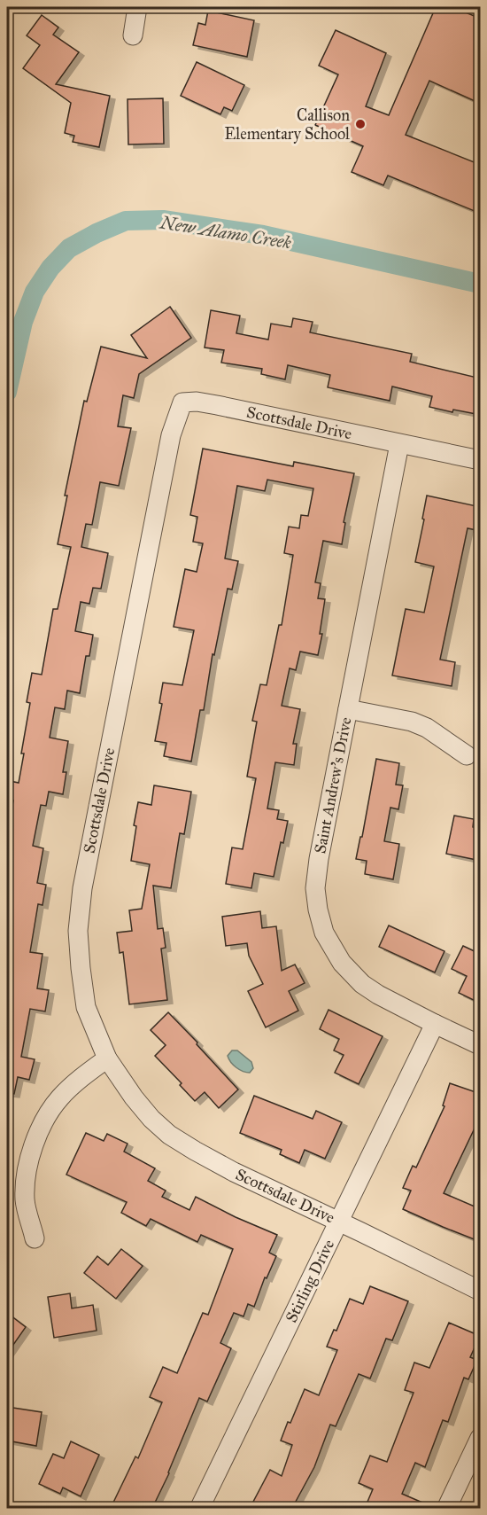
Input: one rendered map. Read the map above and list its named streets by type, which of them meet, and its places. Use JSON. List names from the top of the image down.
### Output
{
  "streets": {
    "street": ["Scottsdale Drive", "Saint Andrew's Drive", "Stirling Drive"]
  },
  "crossings": [
    ["Scottsdale Drive", "Saint Andrew's Drive"],
    ["Scottsdale Drive", "Stirling Drive"],
    ["Saint Andrew's Drive", "Stirling Drive"]
  ],
  "water": ["New Alamo Creek"],
  "places": ["Callison Elementary School"]
}
